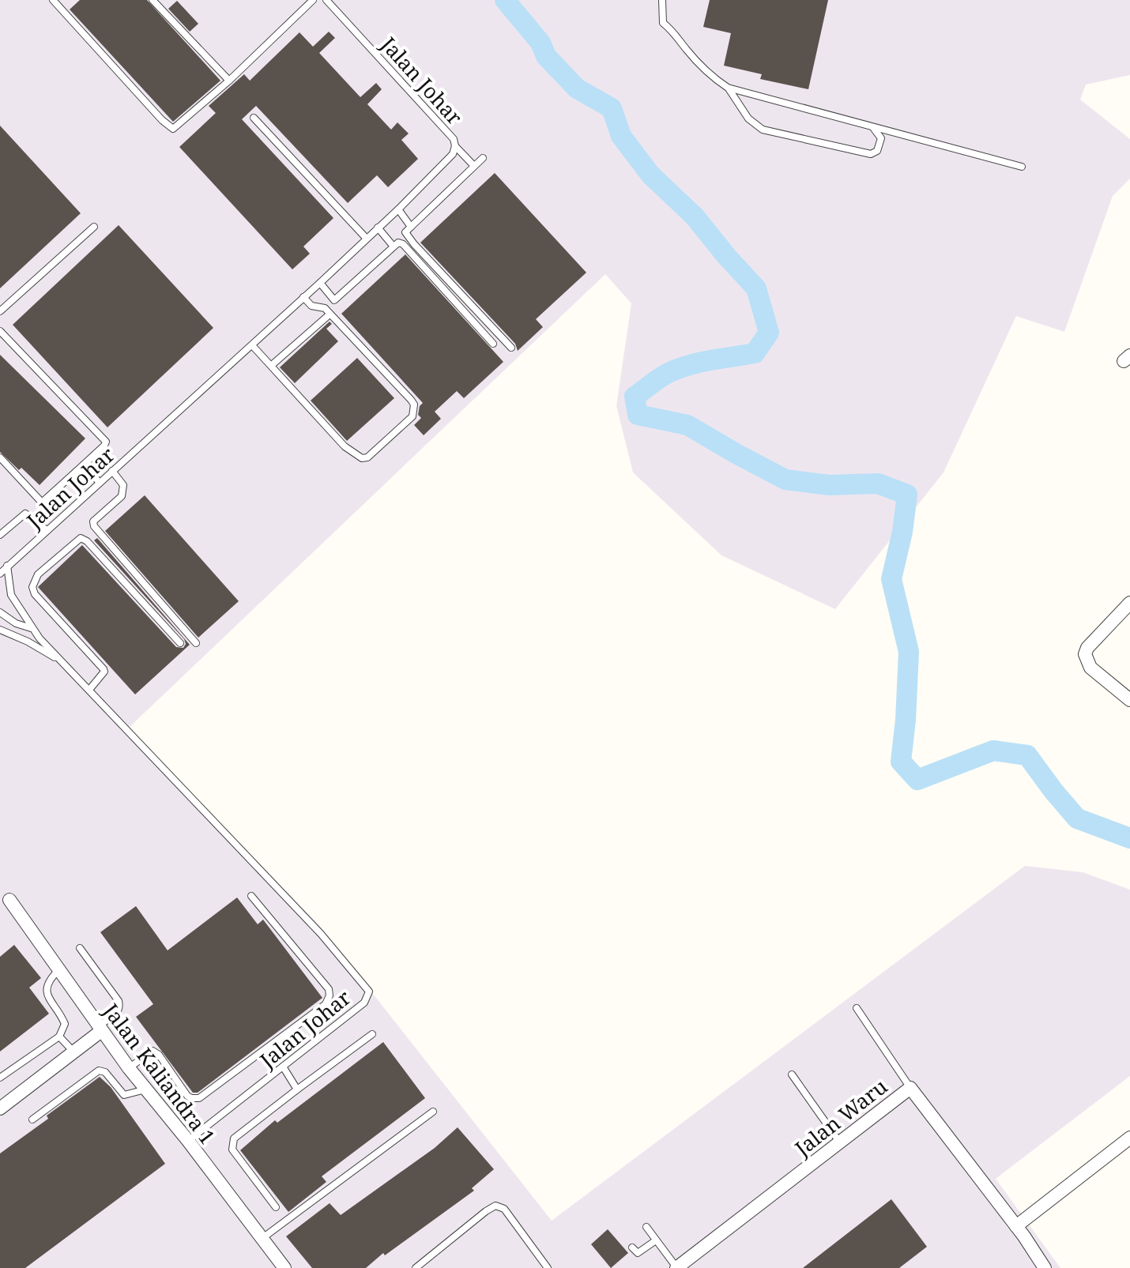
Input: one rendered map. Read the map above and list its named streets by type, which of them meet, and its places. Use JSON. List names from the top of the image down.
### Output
{
  "streets": {
    "street": ["Jalan Kaliandra 1", "Jalan Waru"],
    "lane": ["Jalan Johar"]
  },
  "crossings": [
    ["Jalan Johar", "Jalan Kaliandra 1"]
  ]
}
